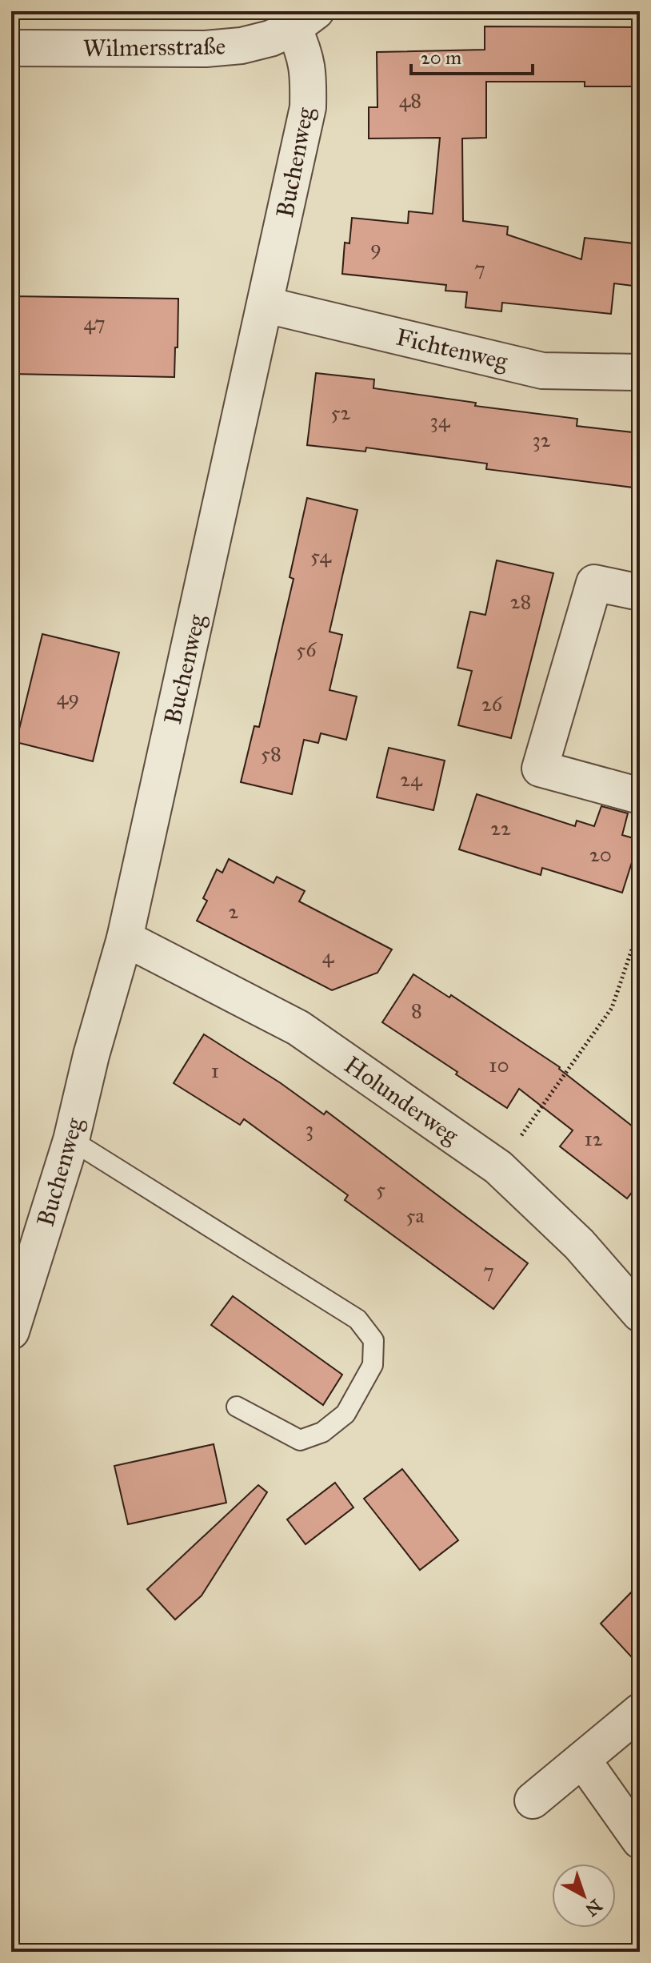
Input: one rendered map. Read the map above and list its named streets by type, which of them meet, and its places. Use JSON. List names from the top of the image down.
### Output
{
  "streets": {
    "street": [
      "Wilmersstraße",
      "Buchenweg",
      "Fichtenweg",
      "Holunderweg"
    ]
  },
  "crossings": [
    ["Wilmersstraße", "Buchenweg"],
    ["Buchenweg", "Fichtenweg"],
    ["Buchenweg", "Holunderweg"]
  ],
  "house_numbers": [
    "48",
    "9",
    "7",
    "47",
    "52",
    "34",
    "32",
    "54",
    "28",
    "56",
    "49",
    "26",
    "58",
    "24",
    "22",
    "20",
    "2",
    "4",
    "8",
    "10",
    "1",
    "3",
    "12",
    "5",
    "5a",
    "7"
  ],
  "scale_bar": "20 m",
  "north": "bottom right"
}
